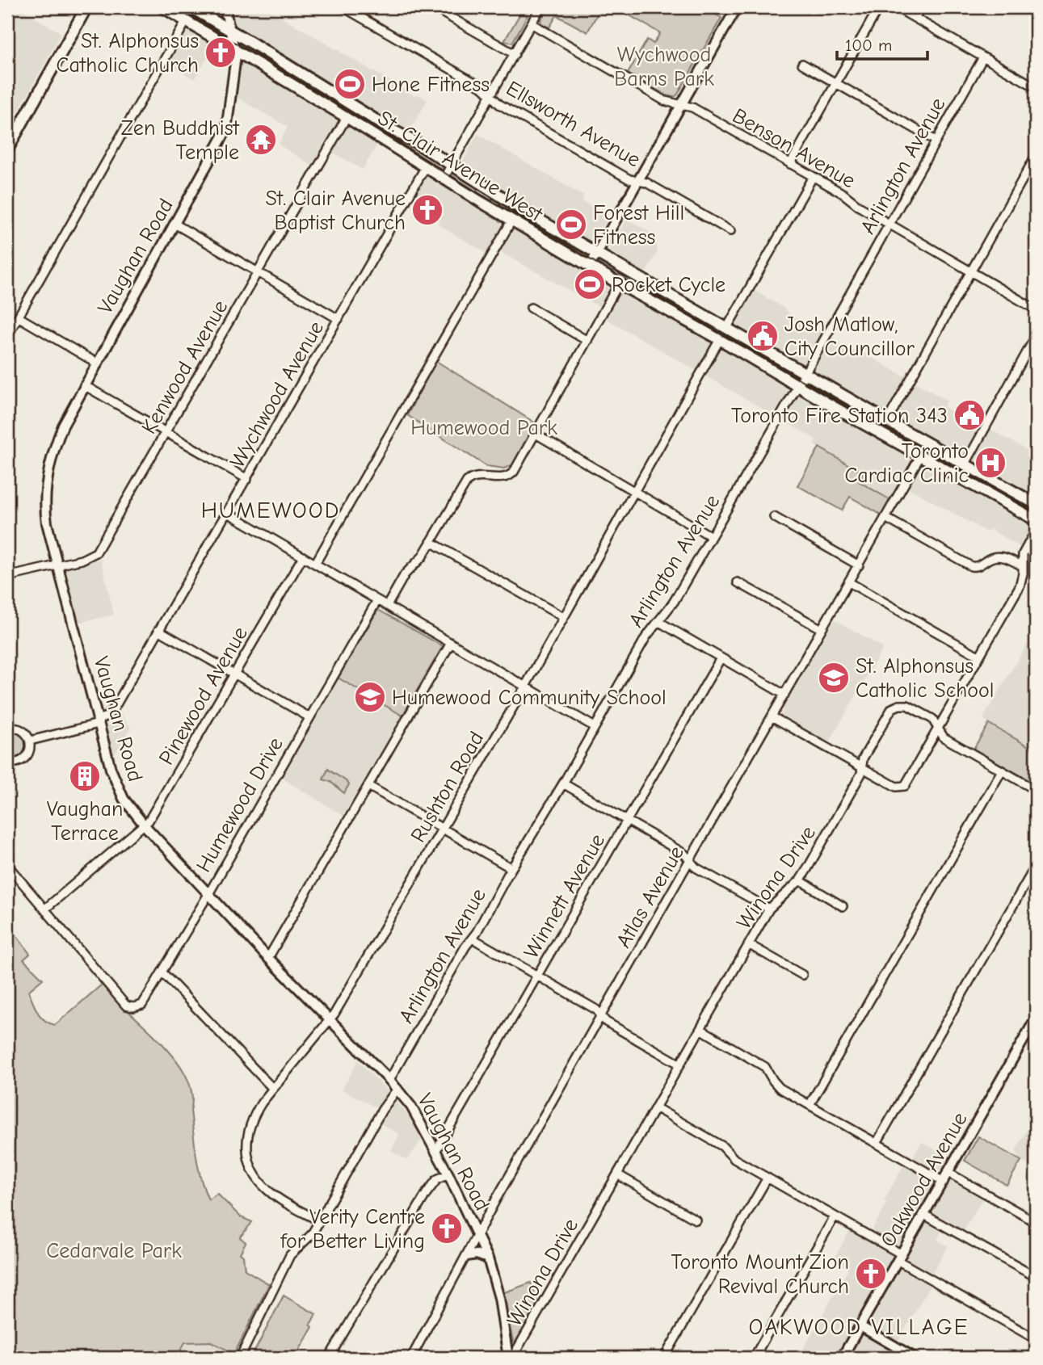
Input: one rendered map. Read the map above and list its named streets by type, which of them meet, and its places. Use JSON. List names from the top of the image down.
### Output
{
  "streets": {
    "main road": ["St. Clair Avenue West"],
    "street": [
      "Ellsworth Avenue",
      "Benson Avenue",
      "Arlington Avenue",
      "Vaughan Road",
      "Kenwood Avenue",
      "Wychwood Avenue",
      "Pinewood Avenue",
      "Rushton Road",
      "Humewood Drive",
      "Winona Drive",
      "Winnett Avenue",
      "Atlas Avenue",
      "Oakwood Avenue"
    ]
  },
  "crossings": [
    ["Benson Avenue", "Arlington Avenue"],
    ["St. Clair Avenue West", "Arlington Avenue"],
    ["St. Clair Avenue West", "Vaughan Road"],
    ["St. Clair Avenue West", "Kenwood Avenue"],
    ["St. Clair Avenue West", "Wychwood Avenue"],
    ["St. Clair Avenue West", "Rushton Road"],
    ["St. Clair Avenue West", "Atlas Avenue"],
    ["Arlington Avenue", "Vaughan Road"],
    ["Vaughan Road", "Kenwood Avenue"],
    ["Vaughan Road", "Wychwood Avenue"],
    ["Vaughan Road", "Pinewood Avenue"],
    ["Vaughan Road", "Rushton Road"],
    ["Vaughan Road", "Humewood Drive"],
    ["Vaughan Road", "Winnett Avenue"],
    ["Vaughan Road", "Atlas Avenue"],
    ["Pinewood Avenue", "Humewood Drive"]
  ],
  "districts": ["HUMEWOOD", "OAKWOOD VILLAGE"],
  "parks": ["Wychwood Barns Park", "Humewood Park", "Cedarvale Park"],
  "places": {
    "church": [
      "St. Alphonsus Catholic Church",
      "St. Clair Avenue Baptist Church",
      "Verity Centre for Better Living",
      "Toronto Mount Zion Revival Church"
    ],
    "sports": ["Hone Fitness", "Forest Hill Fitness", "Rocket Cycle"],
    "temple": ["Zen Buddhist Temple"],
    "public building": ["Josh Matlow, City Councillor", "Toronto Fire Station 343"],
    "hospital": ["Toronto Cardiac Clinic"],
    "school or university": ["St. Alphonsus Catholic School", "Humewood Community School"],
    "building": ["Vaughan Terrace"]
  },
  "scale_bar": "100 m"
}
